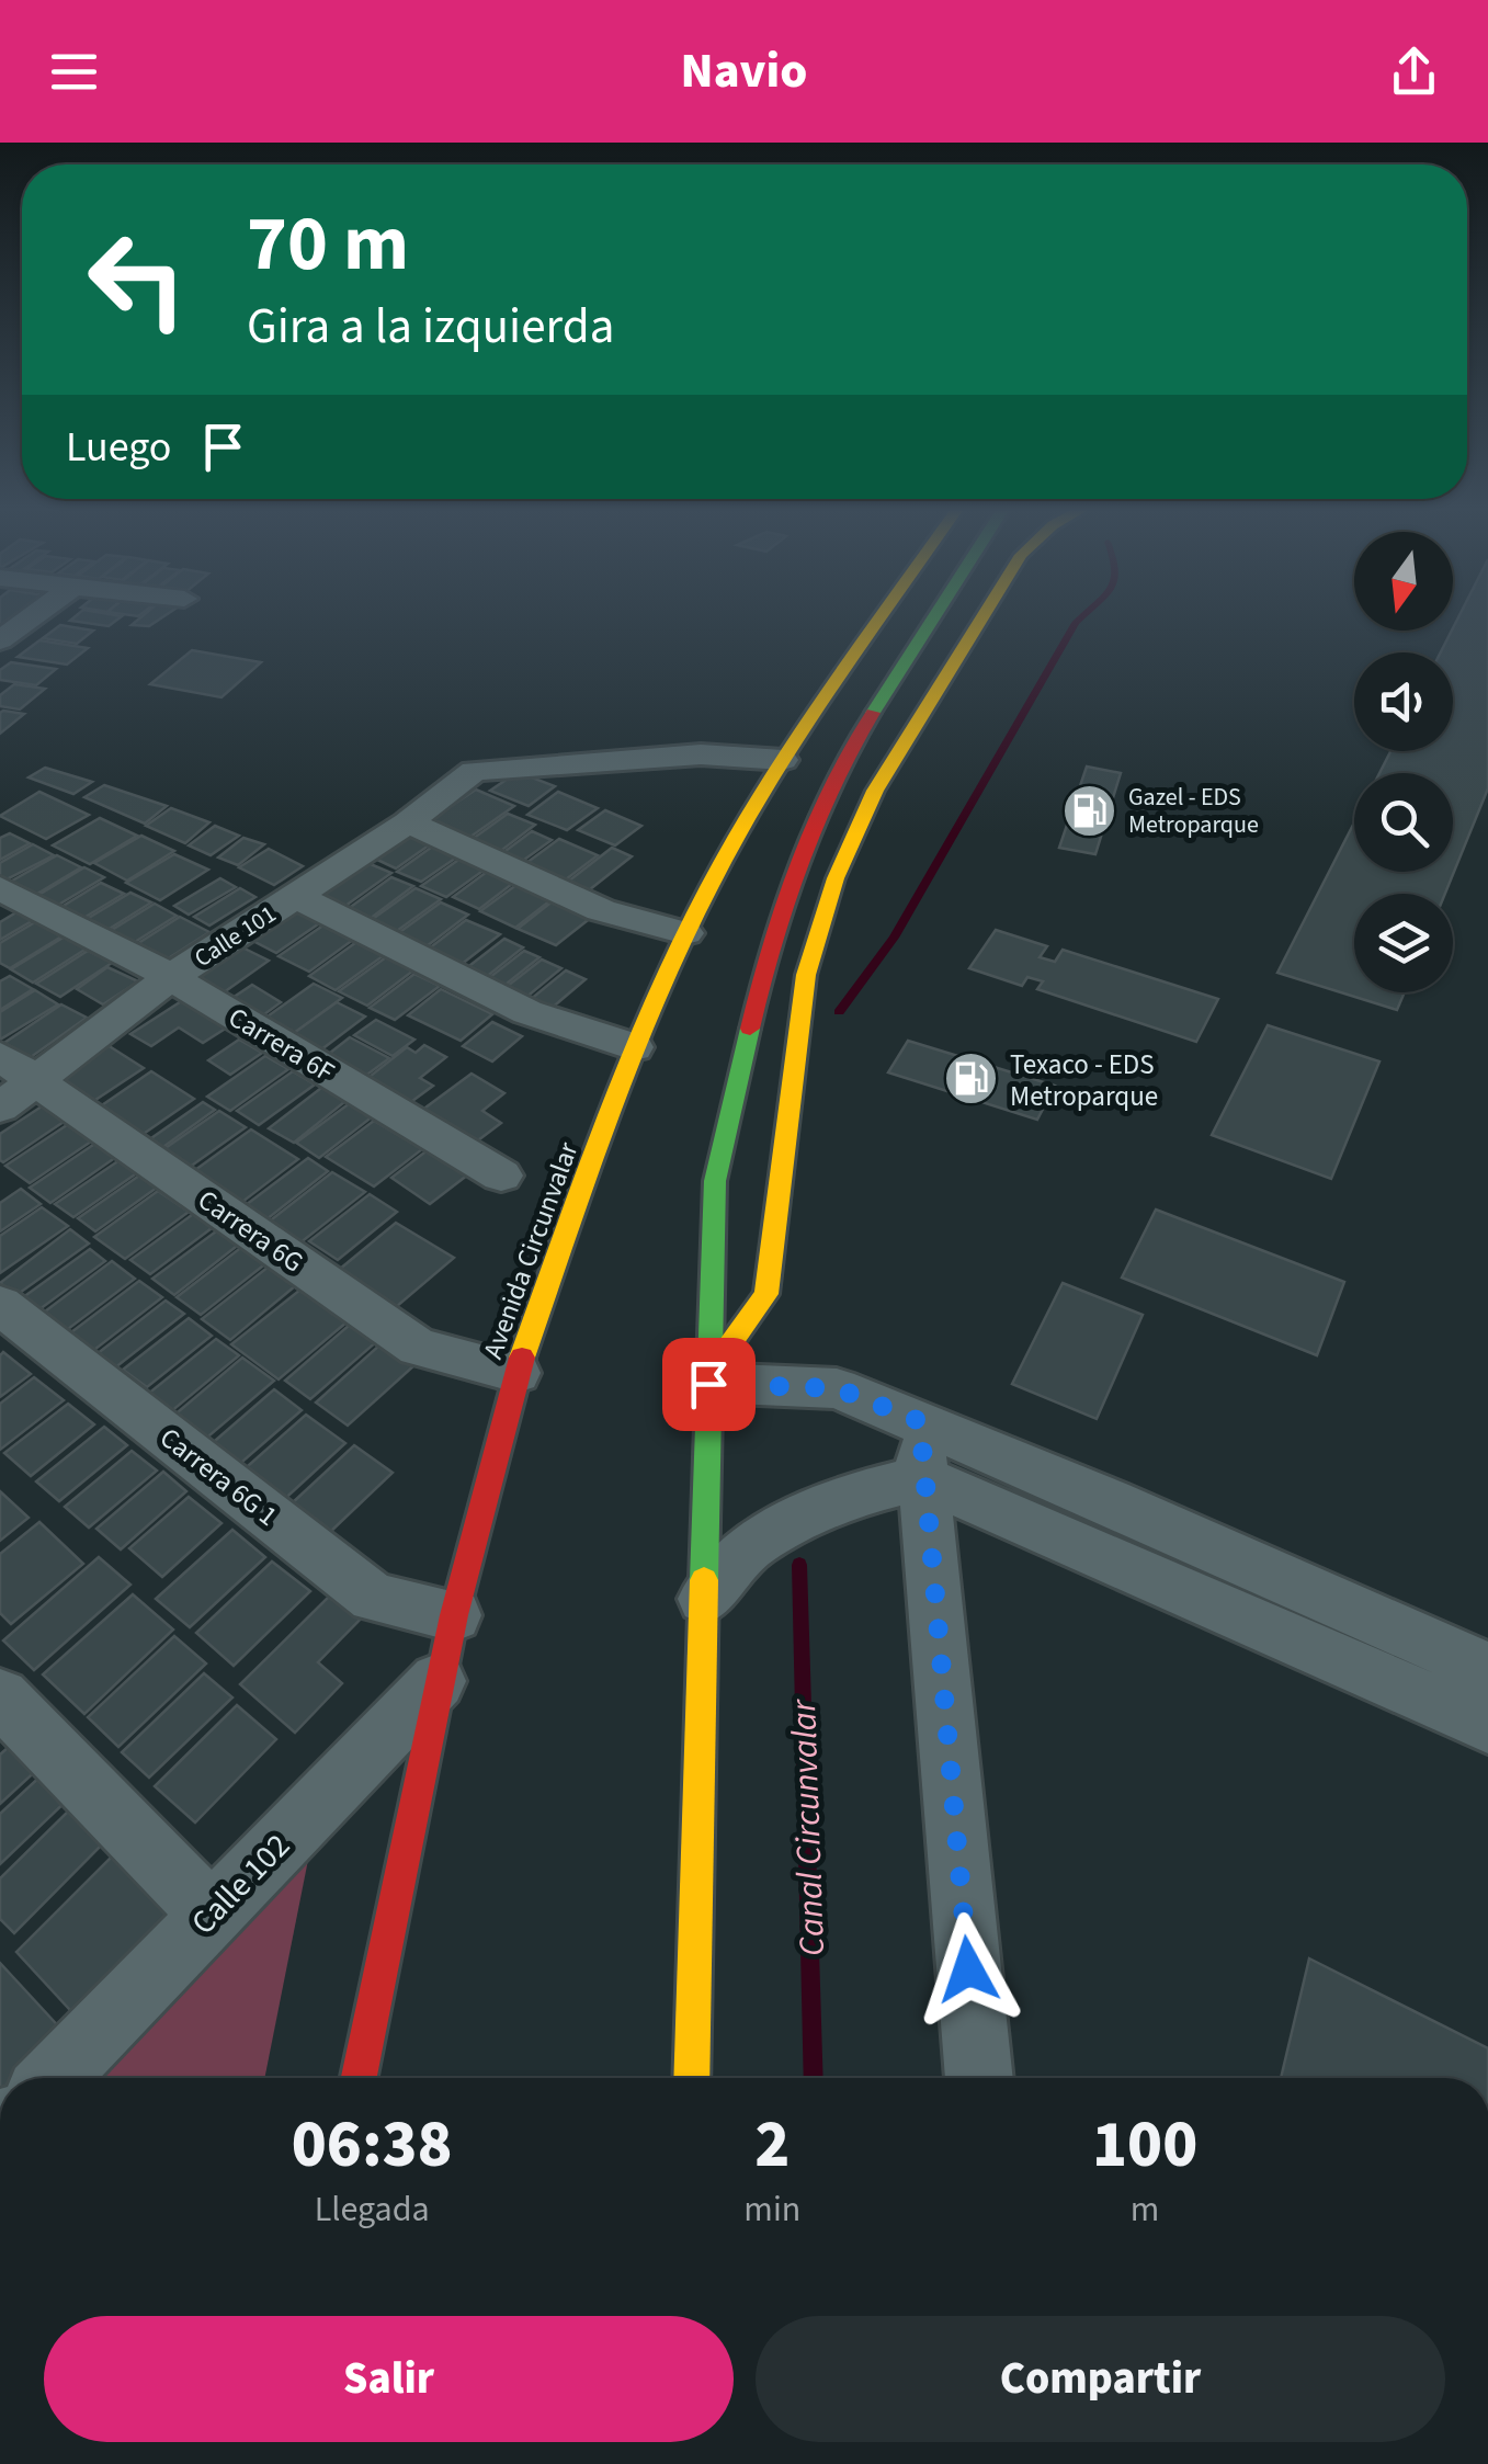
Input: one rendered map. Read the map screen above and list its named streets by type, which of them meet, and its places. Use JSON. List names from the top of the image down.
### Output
{
  "streets": {
    "highway": ["Avenida Circunvalar"],
    "street": [
      "Calle 101",
      "Carrera 6F",
      "Carrera 6G",
      "Carrera 6G 1",
      "Calle 102"
    ]
  },
  "crossings": [
    ["Calle 101", "Carrera 6F"],
    ["Calle 101", "Carrera 6G"],
    ["Calle 101", "Avenida Circunvalar"],
    ["Carrera 6G", "Avenida Circunvalar"],
    ["Avenida Circunvalar", "Carrera 6G 1"],
    ["Avenida Circunvalar", "Calle 102"]
  ],
  "water": ["Canal Circunvalar"],
  "places": {
    "fuel station": ["Gazel - EDS Metroparque", "Texaco - EDS Metroparque"]
  },
  "north": "bottom",
  "page": {
    "header": "Navio",
    "turn": ["70 m", "Gira a la izquierda"],
    "then": "Luego",
    "eta": [
      "06:38",
      "Llegada",
      "2",
      "min",
      "100",
      "m"
    ],
    "buttons": ["Salir", "Compartir"]
  }
}
